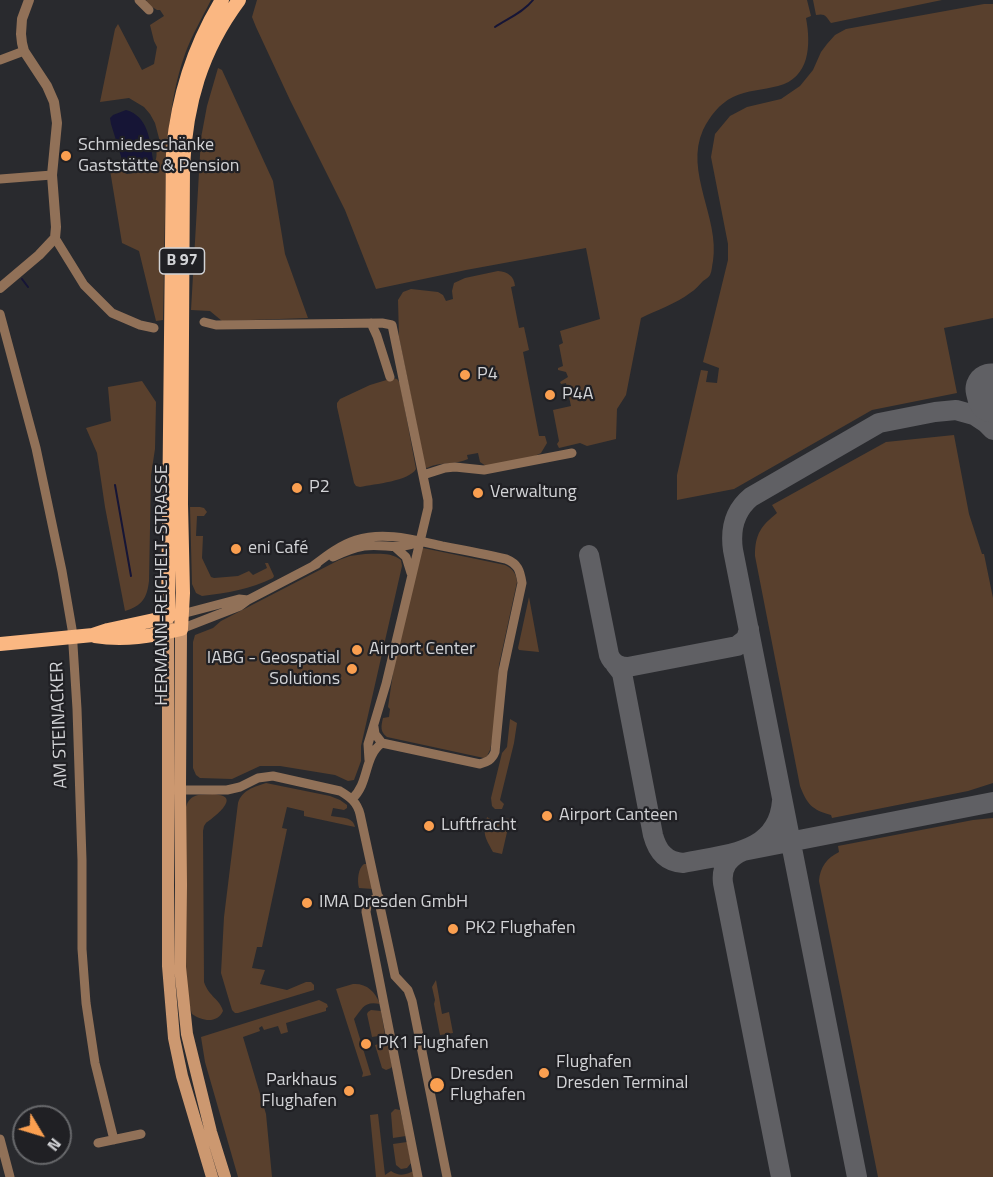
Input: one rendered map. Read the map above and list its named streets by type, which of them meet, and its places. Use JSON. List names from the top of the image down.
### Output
{
  "streets": {
    "main road": ["B 97", "HERMANN-REICHELT-STRASSE"],
    "street": ["AM STEINACKER"]
  },
  "places": [
    "Schmiedeschänke Gaststätte & Pension",
    "P4",
    "P4A",
    "P2",
    "Verwaltung",
    "eni Café",
    "Airport Center",
    "IABG - Geospatial Solutions",
    "Airport Canteen",
    "Luftfracht",
    "IMA Dresden GmbH",
    "PK2 Flughafen",
    "PK1 Flughafen",
    "Flughafen Dresden Terminal",
    "Dresden Flughafen",
    "Parkhaus Flughafen"
  ],
  "north": "bottom right"
}
